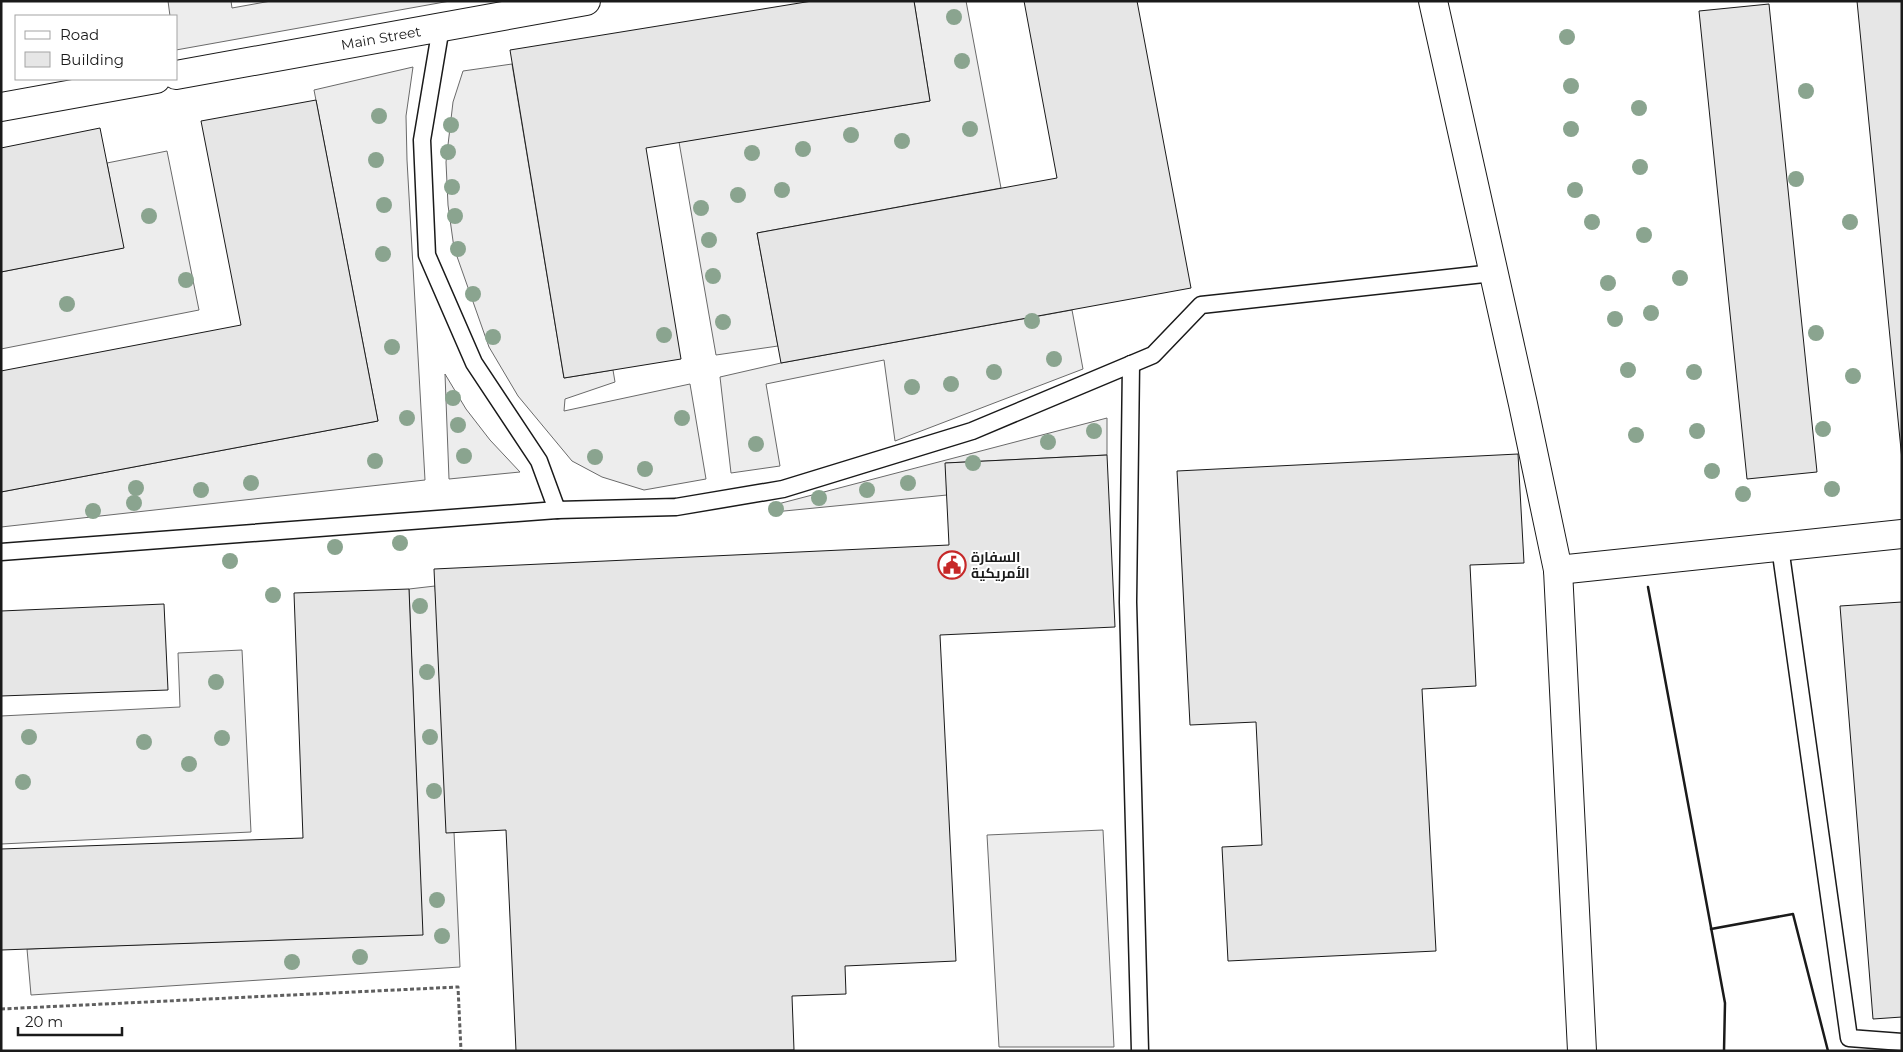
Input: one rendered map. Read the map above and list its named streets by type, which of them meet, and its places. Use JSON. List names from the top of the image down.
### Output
{
  "streets": {
    "street": ["Main Street"]
  },
  "places": {
    "public building": ["السفارة الأمريكية"]
  },
  "legend": ["Road", "Building"],
  "scale_bar": "20 m"
}
